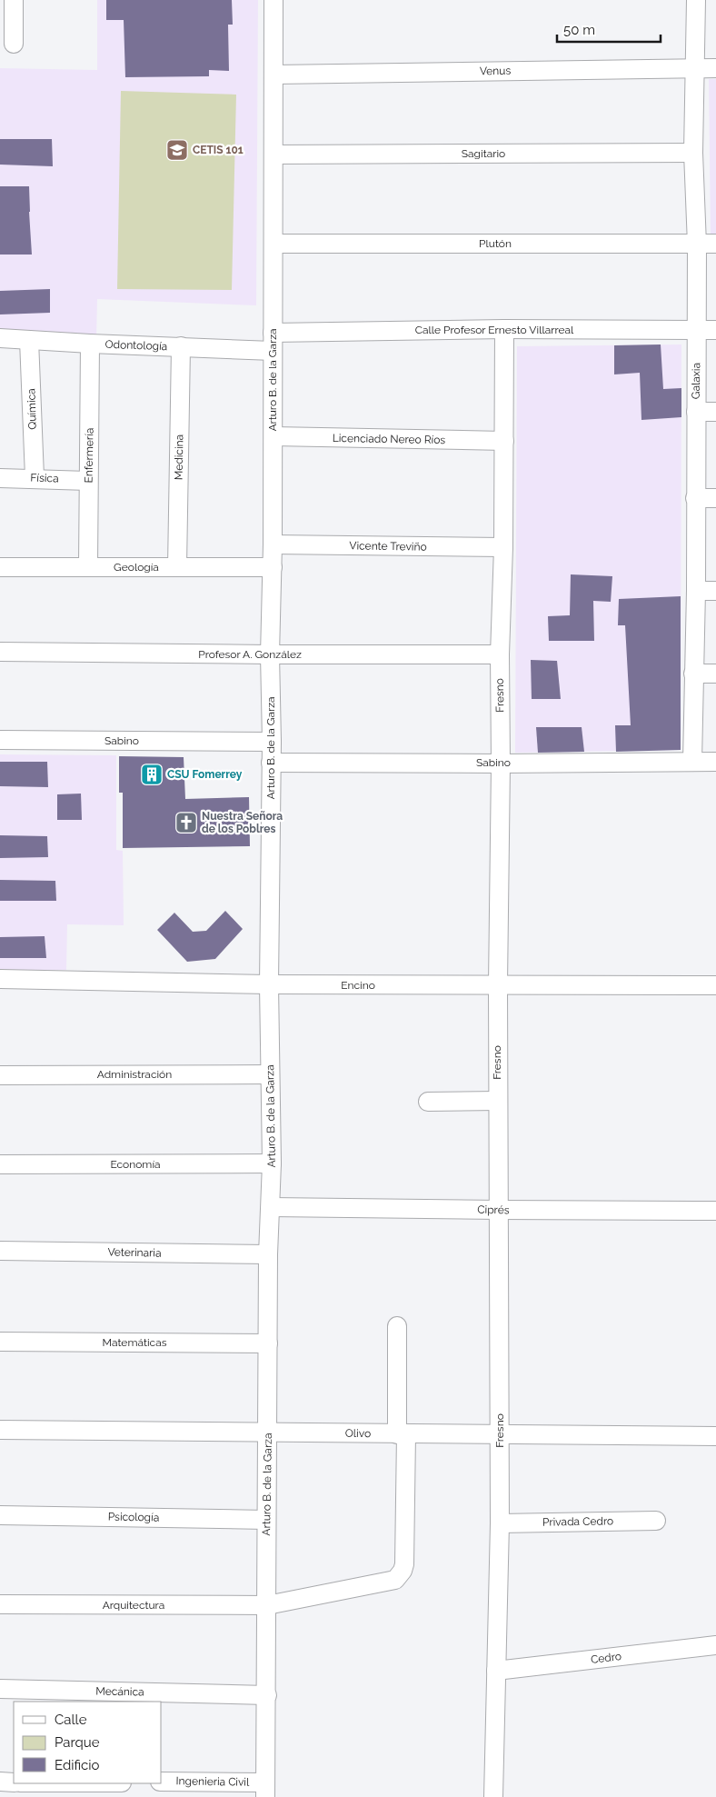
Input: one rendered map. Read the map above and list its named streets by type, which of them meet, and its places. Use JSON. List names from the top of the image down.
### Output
{
  "streets": {
    "street": [
      "Venus",
      "Sagitario",
      "Plutón",
      "Calle Profesor Ernesto Villarreal",
      "Odontología",
      "Arturo B. de la Garza",
      "Galaxia",
      "Química",
      "Licenciado Nereo Ríos",
      "Enfermería",
      "Medicina",
      "Física",
      "Vicente Treviño",
      "Geología",
      "Profesor A. González",
      "Fresno",
      "Sabino",
      "Encino",
      "Administración",
      "Economía",
      "Ciprés",
      "Veterinaria",
      "Matemáticas",
      "Olivo",
      "Psicología",
      "Privada Cedro",
      "Arquitectura",
      "Cedro",
      "Mecánica",
      "Ingenieria Civil"
    ]
  },
  "crossings": [
    ["Venus", "Arturo B. de la Garza"],
    ["Venus", "Galaxia"],
    ["Sagitario", "Arturo B. de la Garza"],
    ["Sagitario", "Galaxia"],
    ["Plutón", "Arturo B. de la Garza"],
    ["Plutón", "Galaxia"],
    ["Calle Profesor Ernesto Villarreal", "Odontología"],
    ["Calle Profesor Ernesto Villarreal", "Arturo B. de la Garza"],
    ["Calle Profesor Ernesto Villarreal", "Galaxia"],
    ["Calle Profesor Ernesto Villarreal", "Fresno"],
    ["Odontología", "Arturo B. de la Garza"],
    ["Odontología", "Química"],
    ["Odontología", "Enfermería"],
    ["Odontología", "Medicina"],
    ["Arturo B. de la Garza", "Licenciado Nereo Ríos"],
    ["Arturo B. de la Garza", "Vicente Treviño"],
    ["Arturo B. de la Garza", "Geología"],
    ["Arturo B. de la Garza", "Profesor A. González"],
    ["Arturo B. de la Garza", "Sabino"],
    ["Arturo B. de la Garza", "Encino"],
    ["Arturo B. de la Garza", "Administración"],
    ["Arturo B. de la Garza", "Economía"],
    ["Arturo B. de la Garza", "Ciprés"],
    ["Arturo B. de la Garza", "Veterinaria"],
    ["Arturo B. de la Garza", "Matemáticas"],
    ["Arturo B. de la Garza", "Olivo"],
    ["Arturo B. de la Garza", "Psicología"],
    ["Arturo B. de la Garza", "Arquitectura"],
    ["Arturo B. de la Garza", "Mecánica"],
    ["Arturo B. de la Garza", "Ingenieria Civil"],
    ["Galaxia", "Sabino"],
    ["Química", "Física"],
    ["Licenciado Nereo Ríos", "Fresno"],
    ["Enfermería", "Física"],
    ["Enfermería", "Geología"],
    ["Medicina", "Geología"],
    ["Vicente Treviño", "Fresno"],
    ["Profesor A. González", "Fresno"],
    ["Fresno", "Sabino"],
    ["Fresno", "Encino"],
    ["Fresno", "Ciprés"],
    ["Fresno", "Olivo"],
    ["Fresno", "Privada Cedro"],
    ["Fresno", "Cedro"]
  ],
  "places": {
    "school or university": ["CETIS 101"],
    "building": ["CSU Fomerrey"],
    "church": ["Nuestra Señora de los Poblres"]
  },
  "legend": ["Calle", "Parque", "Edificio"],
  "scale_bar": "50 m"
}
